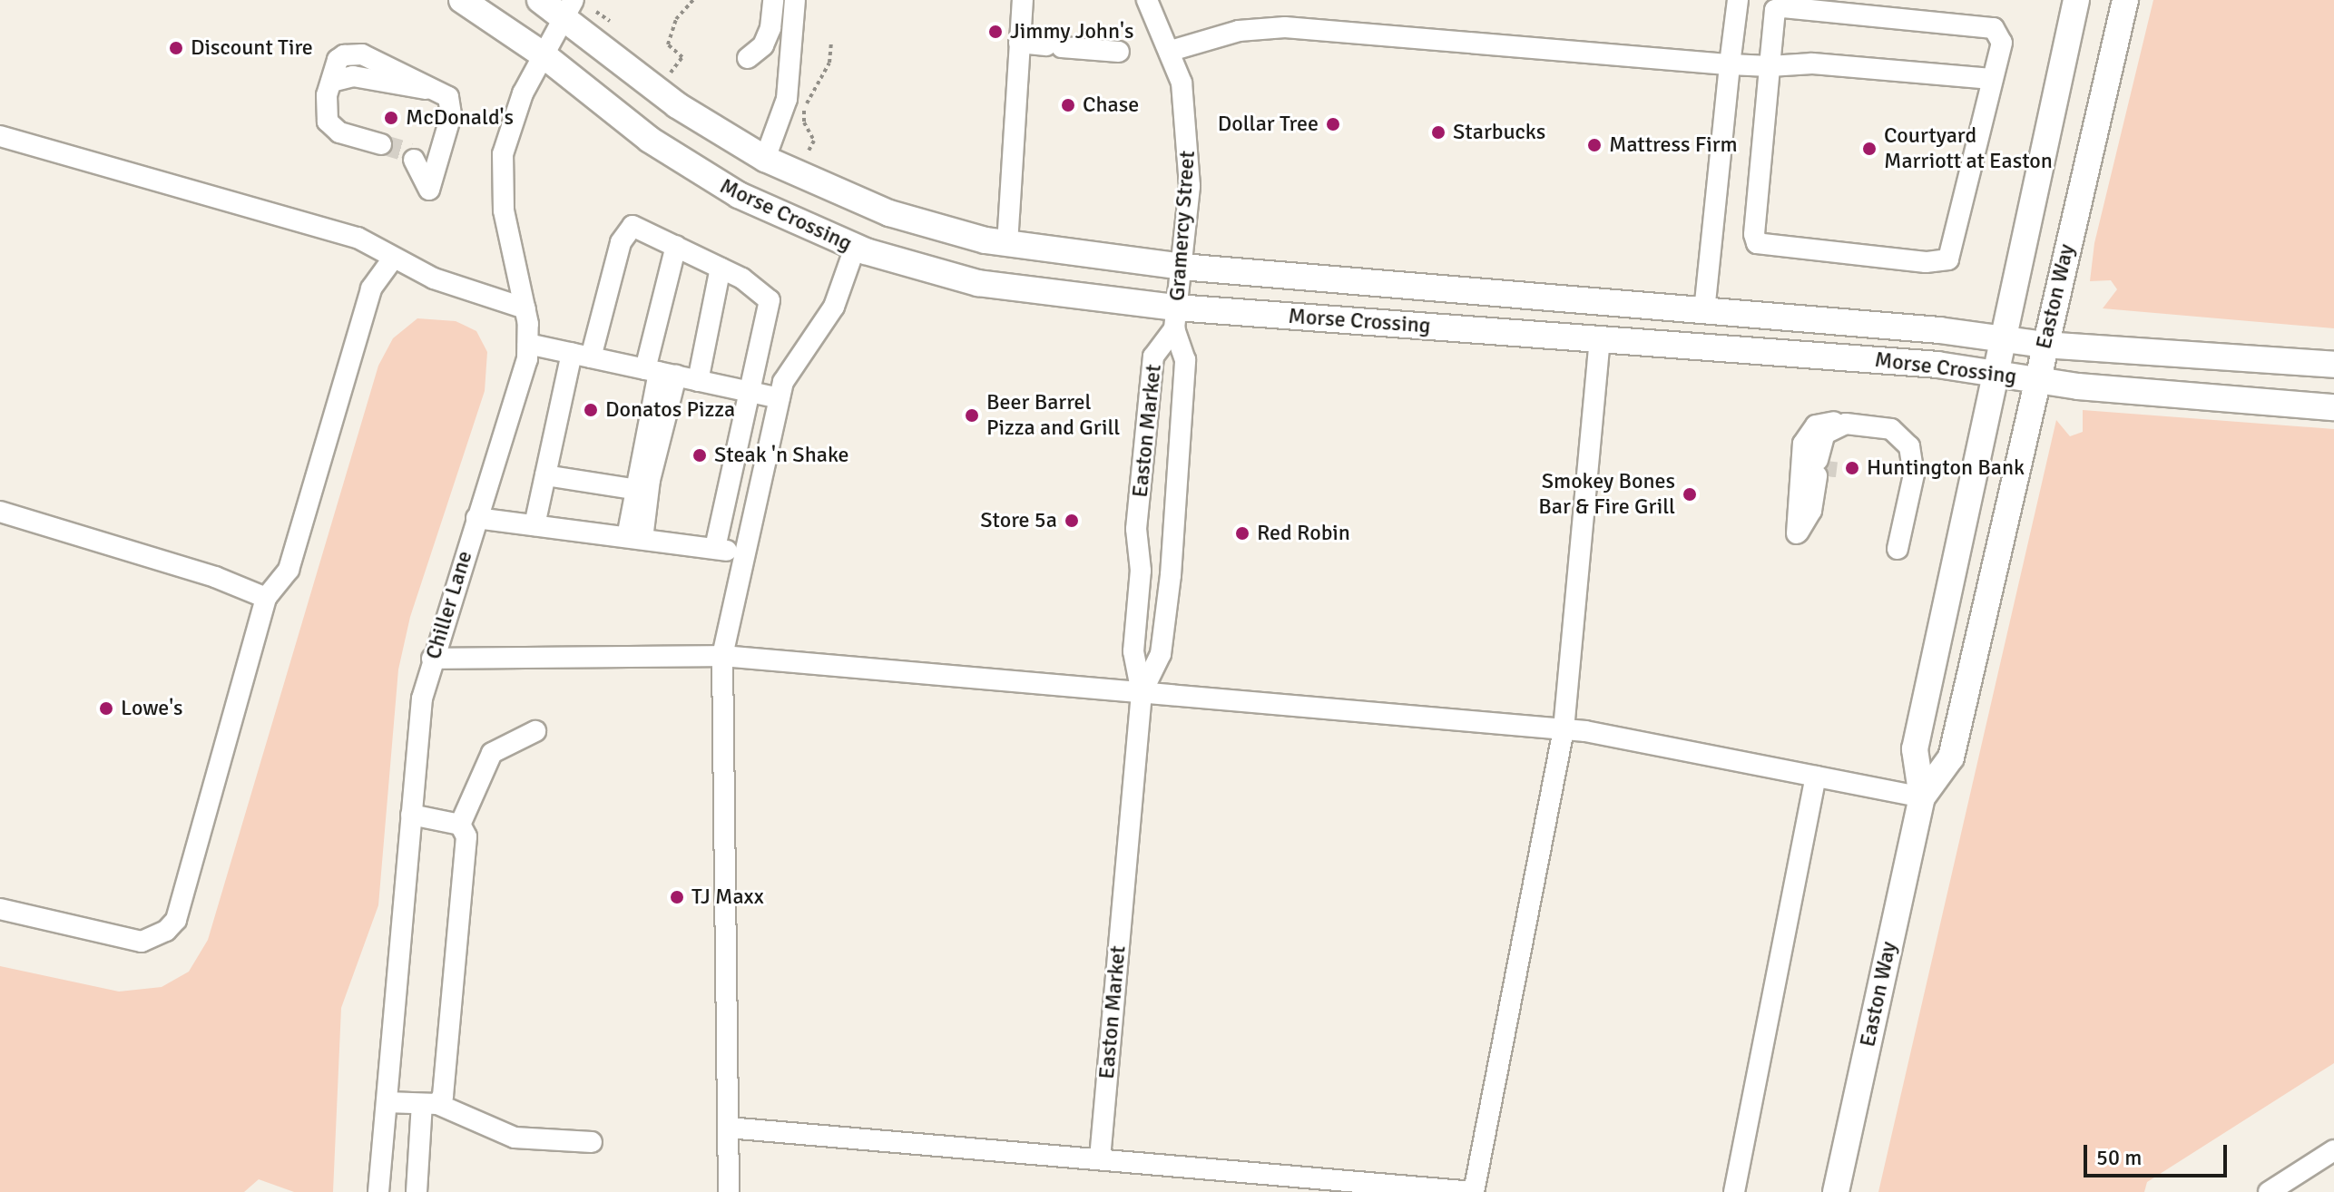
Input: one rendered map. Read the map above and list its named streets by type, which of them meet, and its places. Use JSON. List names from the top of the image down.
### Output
{
  "streets": {
    "main road": ["Morse Crossing", "Easton Way"],
    "street": ["Gramercy Street", "Easton Market", "Chiller Lane"]
  },
  "crossings": [
    ["Morse Crossing", "Gramercy Street"],
    ["Morse Crossing", "Easton Way"],
    ["Morse Crossing", "Easton Market"],
    ["Morse Crossing", "Chiller Lane"],
    ["Gramercy Street", "Easton Market"]
  ],
  "places": [
    "Jimmy John's",
    "Discount Tire",
    "Chase",
    "McDonald's",
    "Dollar Tree",
    "Starbucks",
    "Mattress Firm",
    "Courtyard Marriott at Easton",
    "Donatos Pizza",
    "Beer Barrel Pizza and Grill",
    "Steak 'n Shake",
    "Huntington Bank",
    "Smokey Bones Bar & Fire Grill",
    "Store 5a",
    "Red Robin",
    "Lowe's",
    "TJ Maxx"
  ],
  "scale_bar": "50 m"
}
